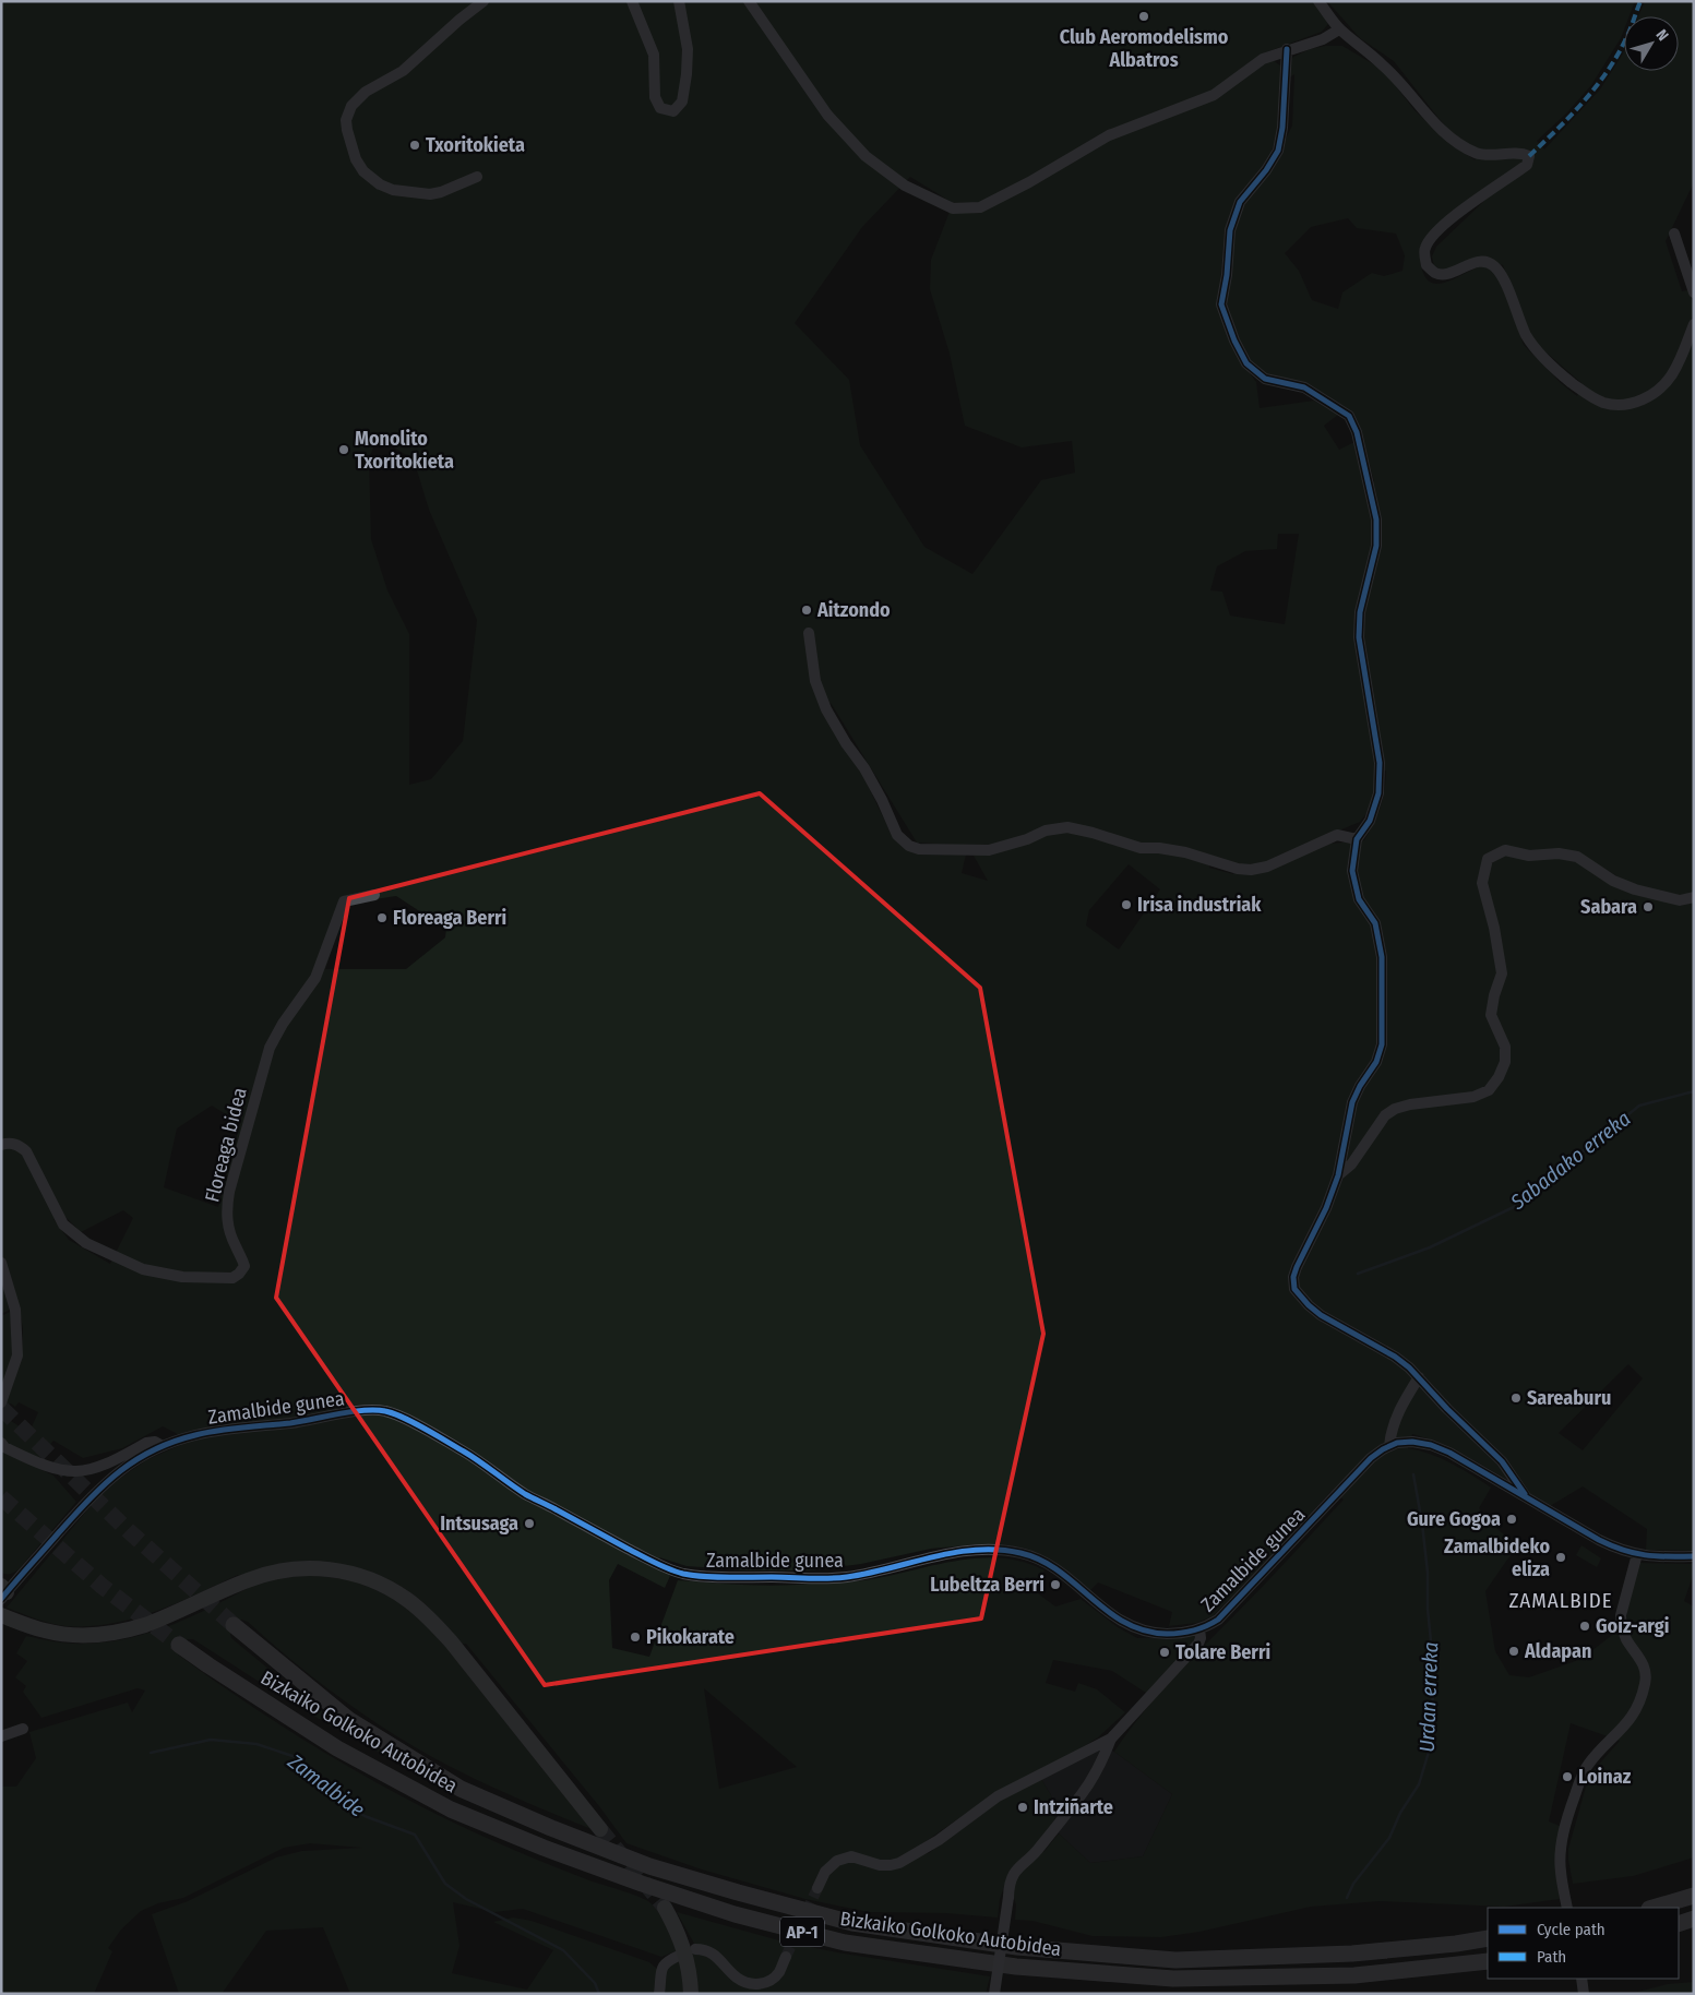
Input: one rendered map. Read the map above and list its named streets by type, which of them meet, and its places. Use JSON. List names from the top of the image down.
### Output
{
  "streets": {
    "highway": ["Bizkaiko Golkoko Autobidea", "AP-1"],
    "street": ["Floreaga bidea", "Zamalbide gunea"]
  },
  "districts": ["ZAMALBIDE"],
  "water": ["Sabadako erreka", "Urdan erreka", "Zamalbide"],
  "places": [
    "Club Aeromodelismo Albatros",
    "Txoritokieta",
    "Monolito Txoritokieta",
    "Aitzondo",
    "Irisa industriak",
    "Sabara",
    "Floreaga Berri",
    "Sareaburu",
    "Gure Gogoa",
    "Intsusaga",
    "Zamalbideko eliza",
    "Lubeltza Berri",
    "Goiz-argi",
    "Pikokarate",
    "Aldapan",
    "Tolare Berri",
    "Loinaz",
    "Intziñarte"
  ],
  "legend": ["Cycle path", "Path"],
  "north": "top right"
}
